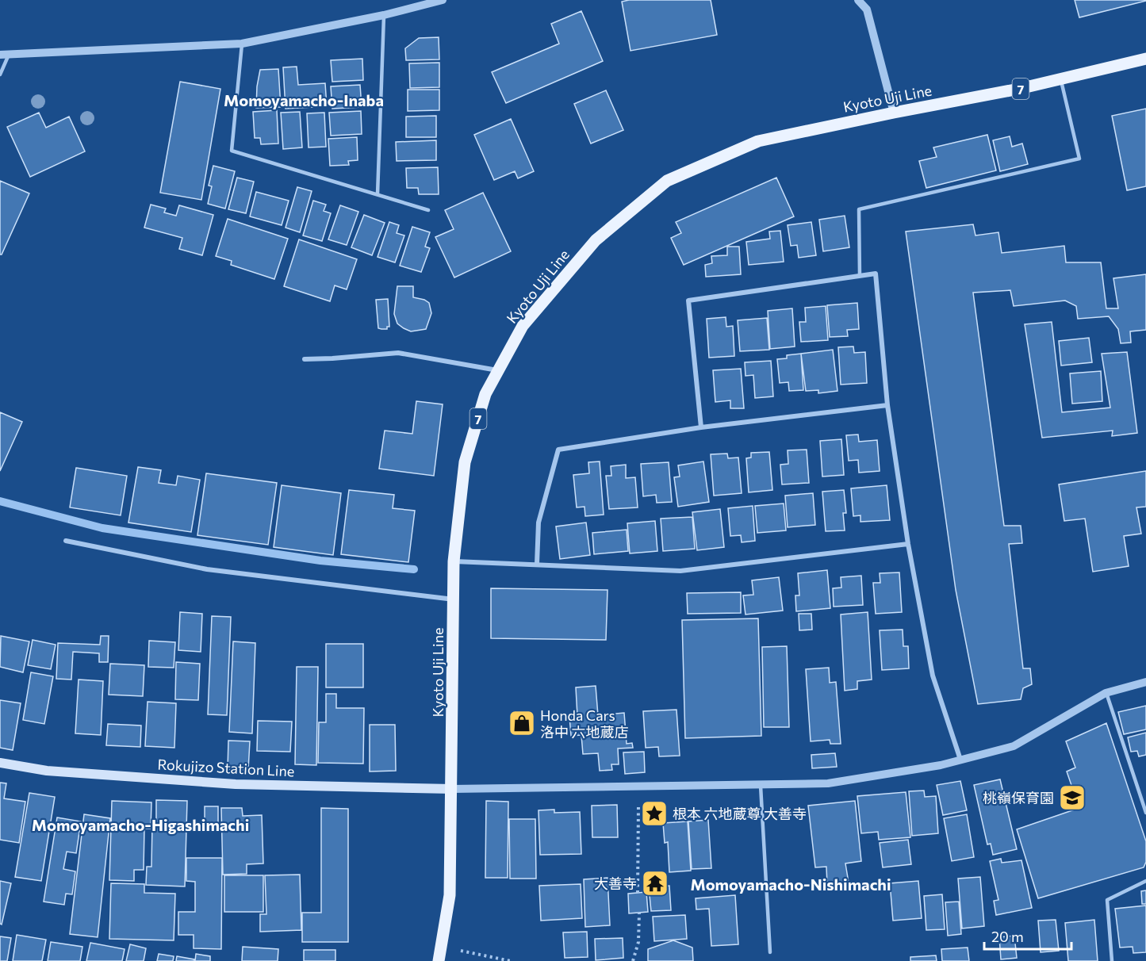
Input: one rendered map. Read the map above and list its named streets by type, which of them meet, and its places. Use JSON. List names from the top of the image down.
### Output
{
  "streets": {
    "main road": ["7", "Kyoto Uji Line", "Rokujizo Station Line"]
  },
  "crossings": [
    ["Kyoto Uji Line", "Rokujizo Station Line"]
  ],
  "districts": ["Momoyamacho-Inaba", "Momoyamacho-Higashimachi", "Momoyamacho-Nishimachi"],
  "places": {
    "shop": ["Honda Cars 洛中 六地蔵店"],
    "school or university": ["桃嶺保育園"],
    "place": ["根本 六地蔵尊 大善寺"],
    "temple": ["大善寺"]
  },
  "scale_bar": "20 m"
}
